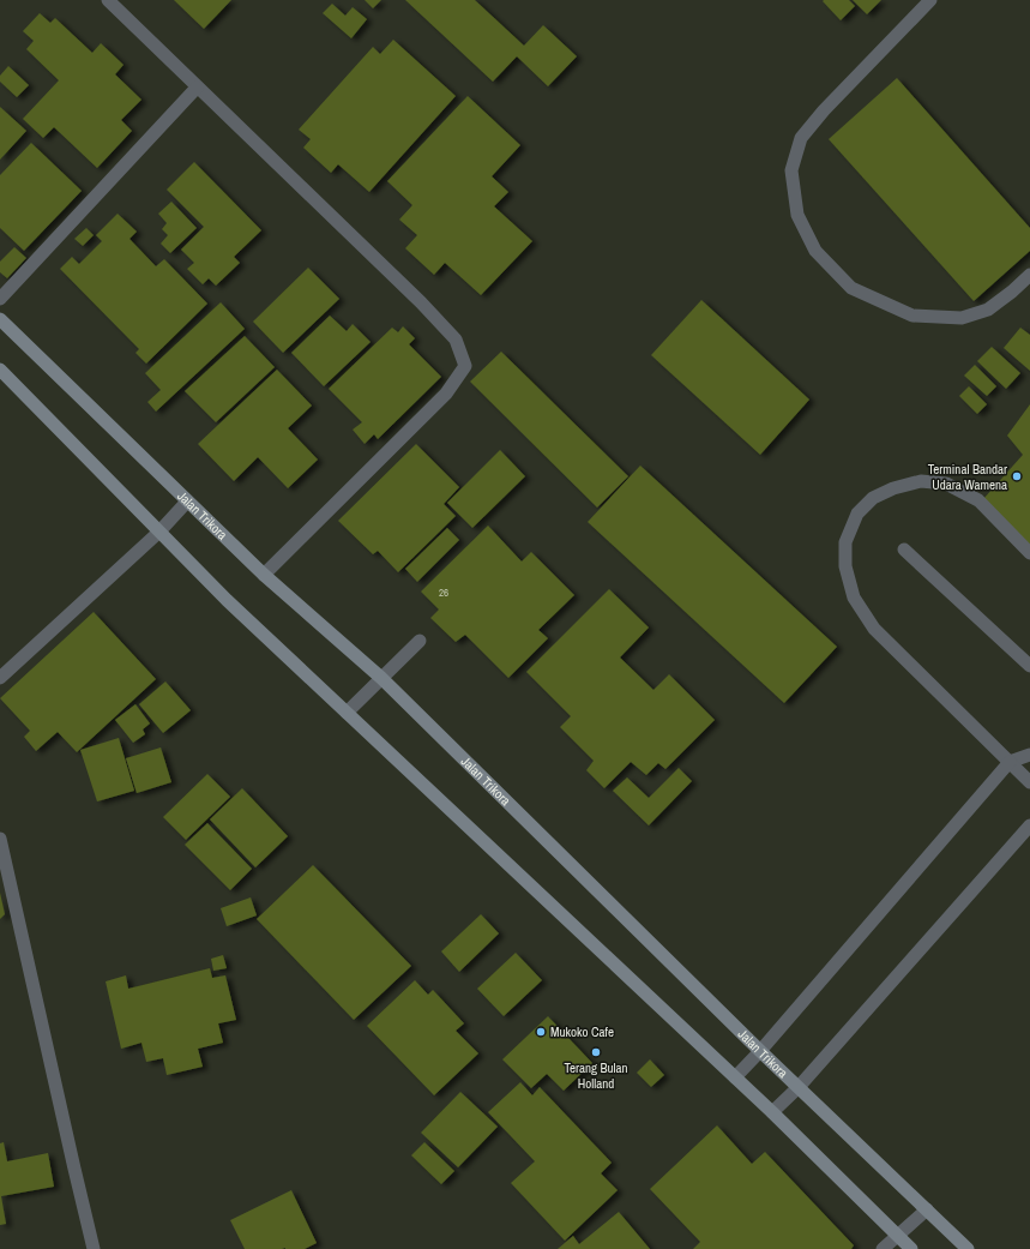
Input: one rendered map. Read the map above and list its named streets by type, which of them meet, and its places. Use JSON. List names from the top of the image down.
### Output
{
  "streets": {
    "main road": ["Jalan Trikora"]
  },
  "places": ["Terminal Bandar Udara Wamena", "Mukoko Cafe", "Terang Bulan Holland"],
  "house_numbers": ["26"]
}
